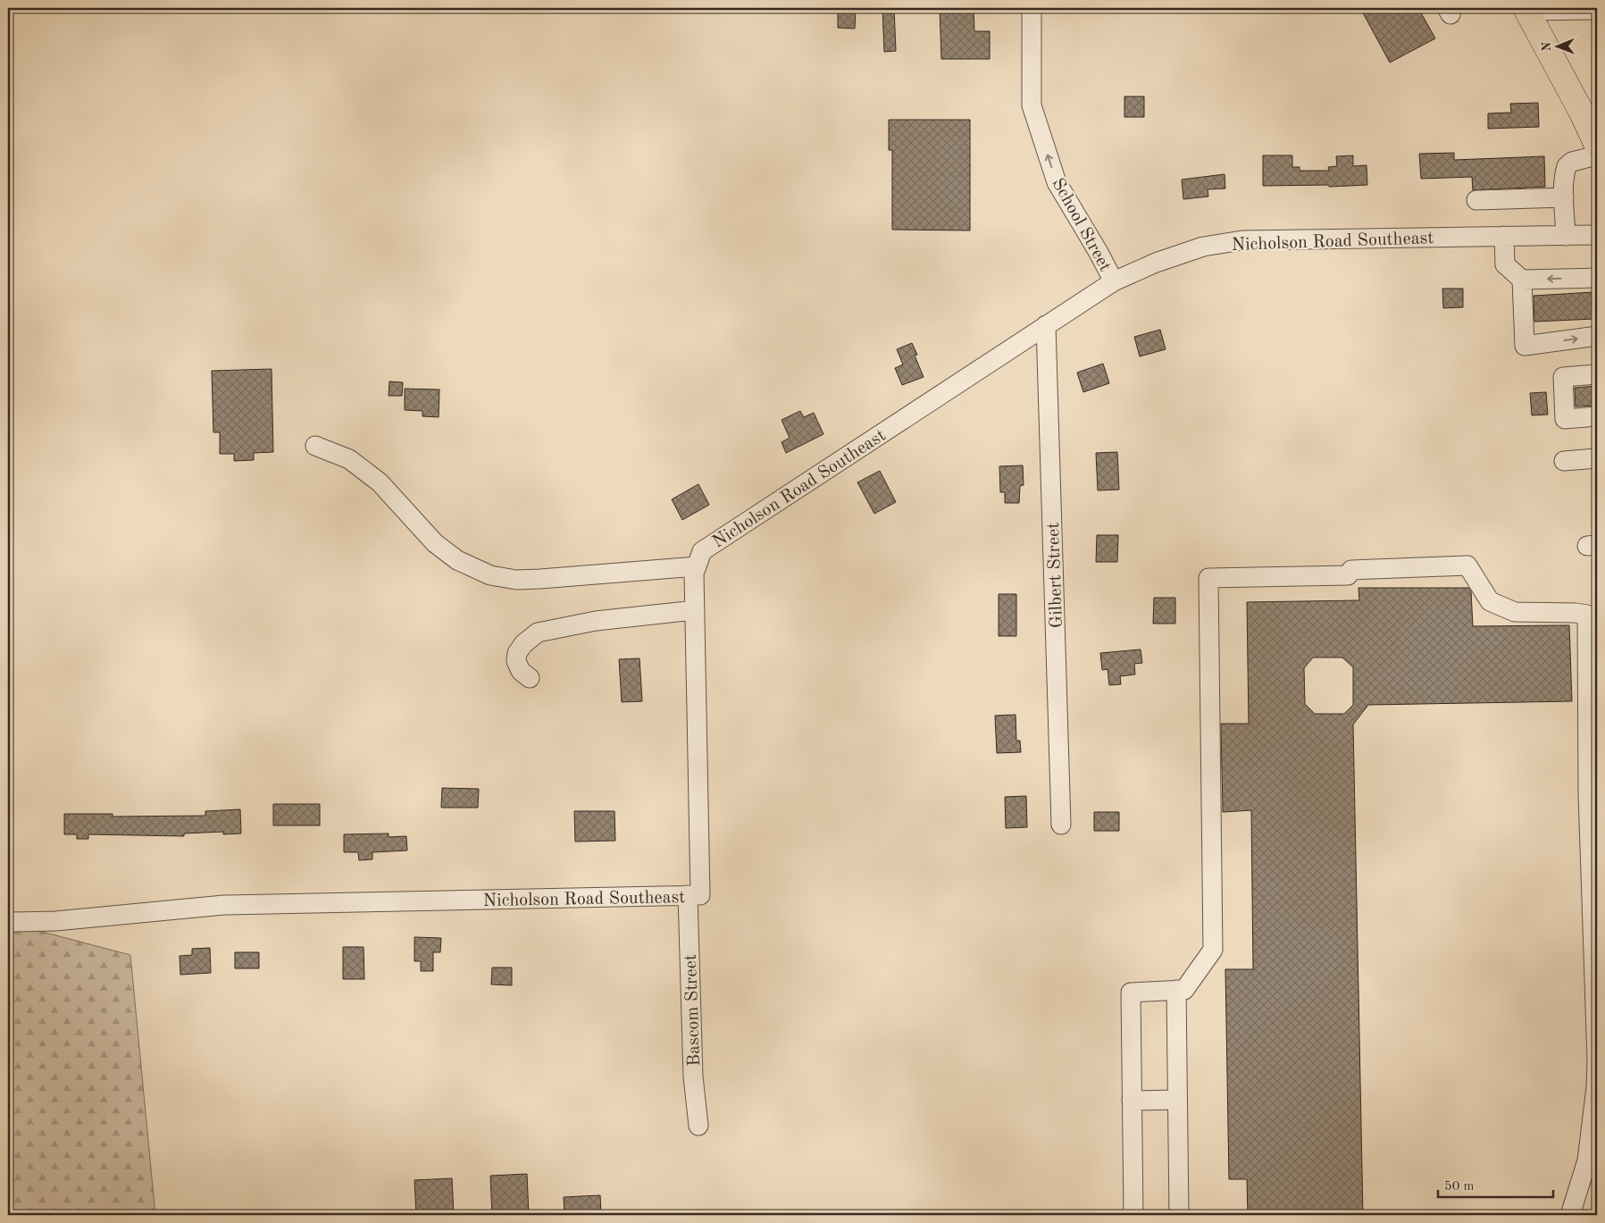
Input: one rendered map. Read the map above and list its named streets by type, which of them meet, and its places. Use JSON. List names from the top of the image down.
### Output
{
  "streets": {
    "street": [
      "School Street",
      "Nicholson Road Southeast",
      "Gilbert Street",
      "Bascom Street"
    ]
  },
  "crossings": [
    ["School Street", "Nicholson Road Southeast"],
    ["Nicholson Road Southeast", "Gilbert Street"],
    ["Nicholson Road Southeast", "Bascom Street"]
  ],
  "one_way": ["School Street"],
  "scale_bar": "50 m",
  "north": "left"
}
